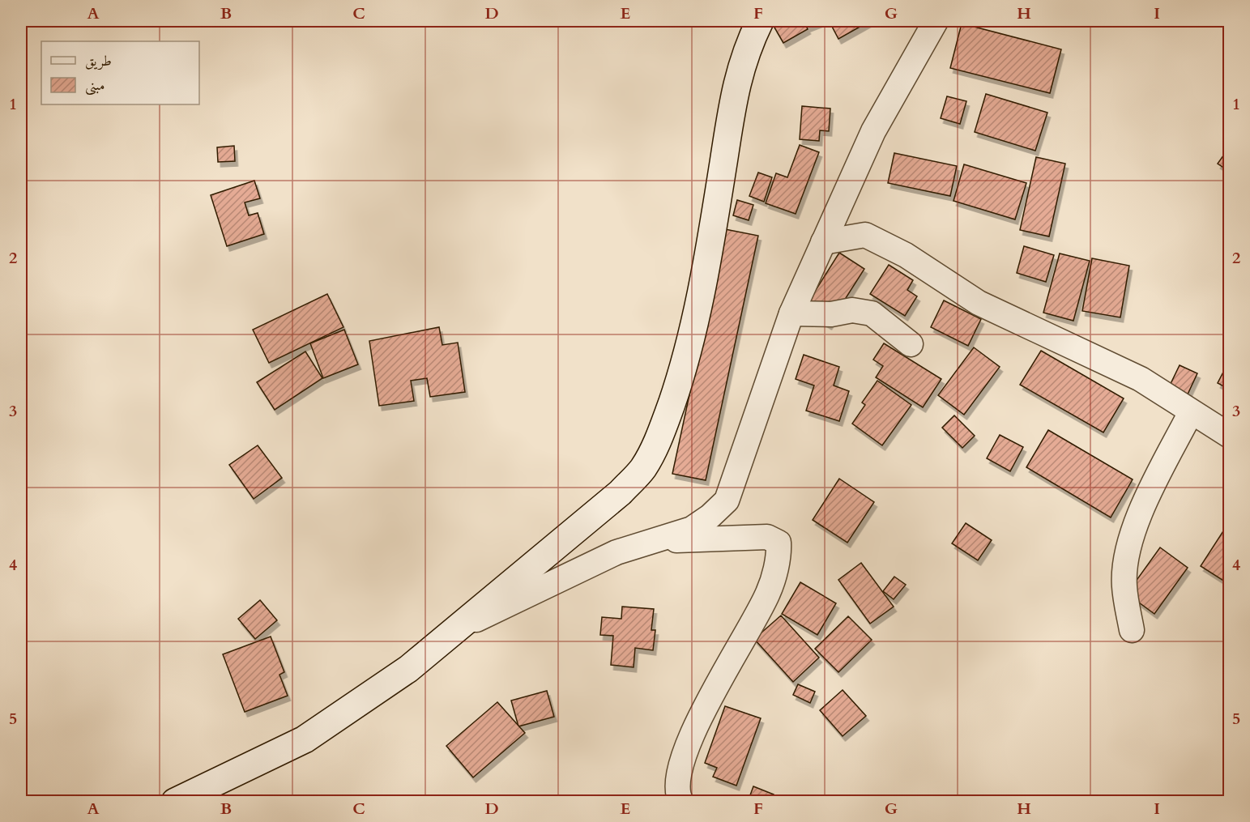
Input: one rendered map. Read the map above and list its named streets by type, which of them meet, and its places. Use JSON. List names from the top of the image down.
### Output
{
  "legend": ["طريق", "مبنى"],
  "grid": {
    "columns": [
      "A",
      "B",
      "C",
      "D",
      "E",
      "F",
      "G",
      "H",
      "I"
    ],
    "rows": [
      "1",
      "2",
      "3",
      "4",
      "5"
    ]
  }
}
